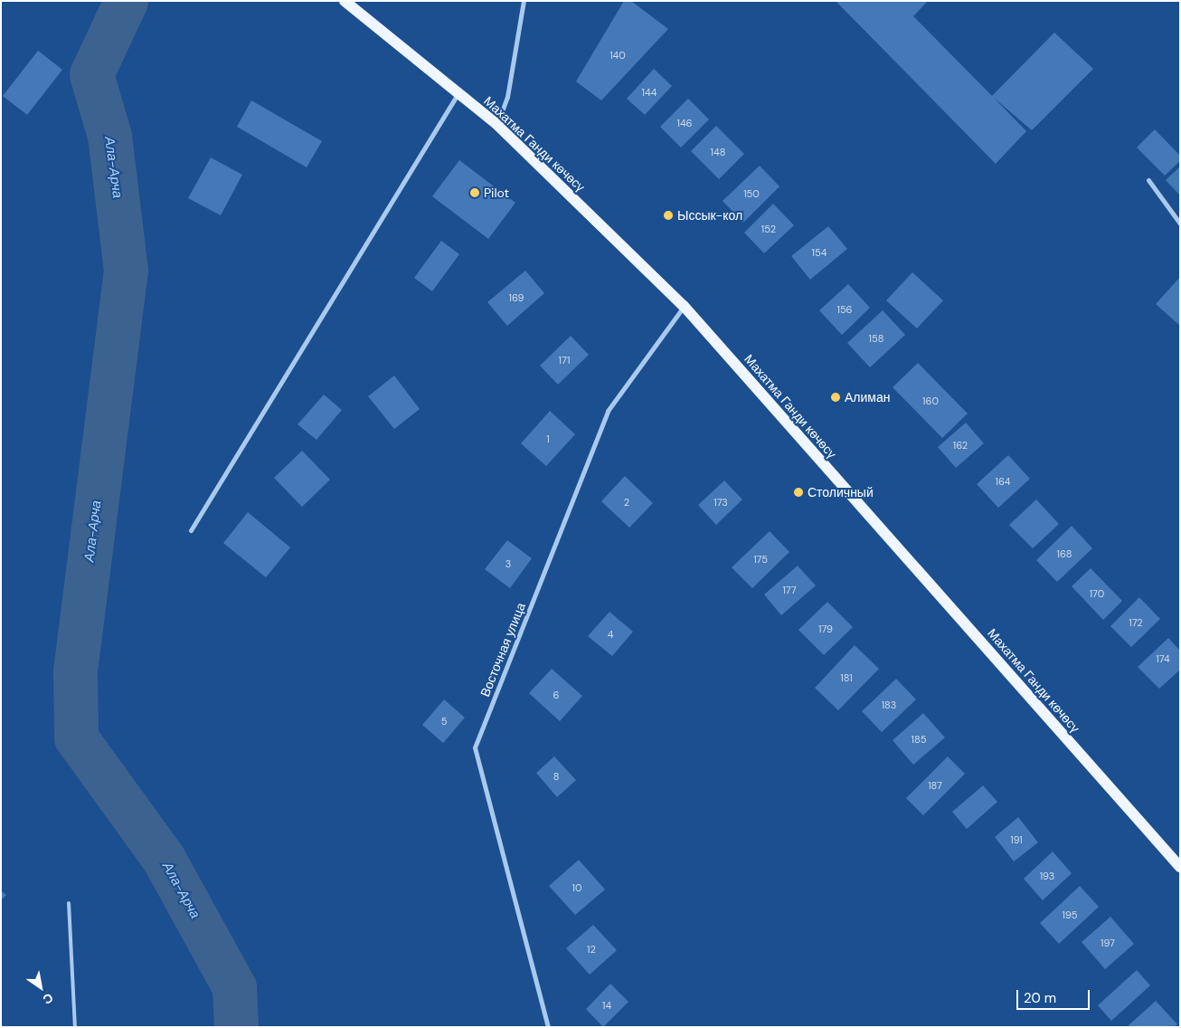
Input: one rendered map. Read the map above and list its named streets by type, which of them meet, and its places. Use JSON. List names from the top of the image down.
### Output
{
  "streets": {
    "main road": ["Махатма Ганди көчөсү"],
    "street": ["Восточная улица"]
  },
  "crossings": [
    ["Махатма Ганди көчөсү", "Восточная улица"]
  ],
  "water": ["Ала-Арча"],
  "places": [
    "Pilot",
    "Ыссык-кол",
    "Алиман",
    "Столичный"
  ],
  "house_numbers": [
    "140",
    "144",
    "146",
    "148",
    "150",
    "152",
    "154",
    "169",
    "156",
    "158",
    "171",
    "160",
    "1",
    "162",
    "164",
    "2",
    "173",
    "168",
    "175",
    "3",
    "177",
    "170",
    "172",
    "179",
    "4",
    "174",
    "181",
    "6",
    "183",
    "5",
    "185",
    "8",
    "187",
    "191",
    "193",
    "10",
    "195",
    "197",
    "12",
    "14"
  ],
  "scale_bar": "20 m",
  "north": "bottom right"
}
